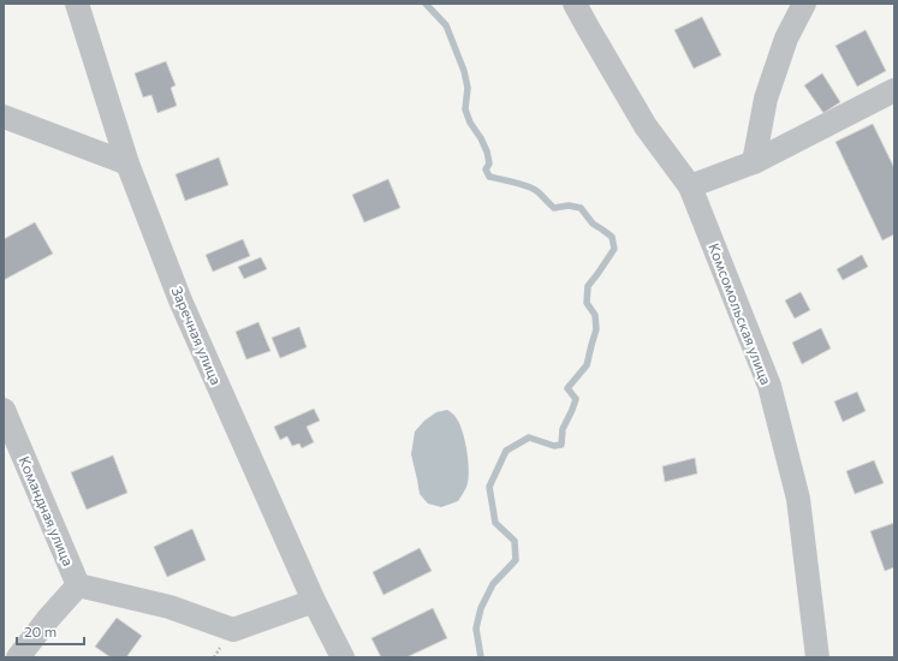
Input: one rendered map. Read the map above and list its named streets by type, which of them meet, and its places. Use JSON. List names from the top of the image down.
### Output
{
  "streets": {
    "street": ["Комсомольская улица", "Заречная улица", "Командная улица"]
  },
  "scale_bar": "20 m"
}
